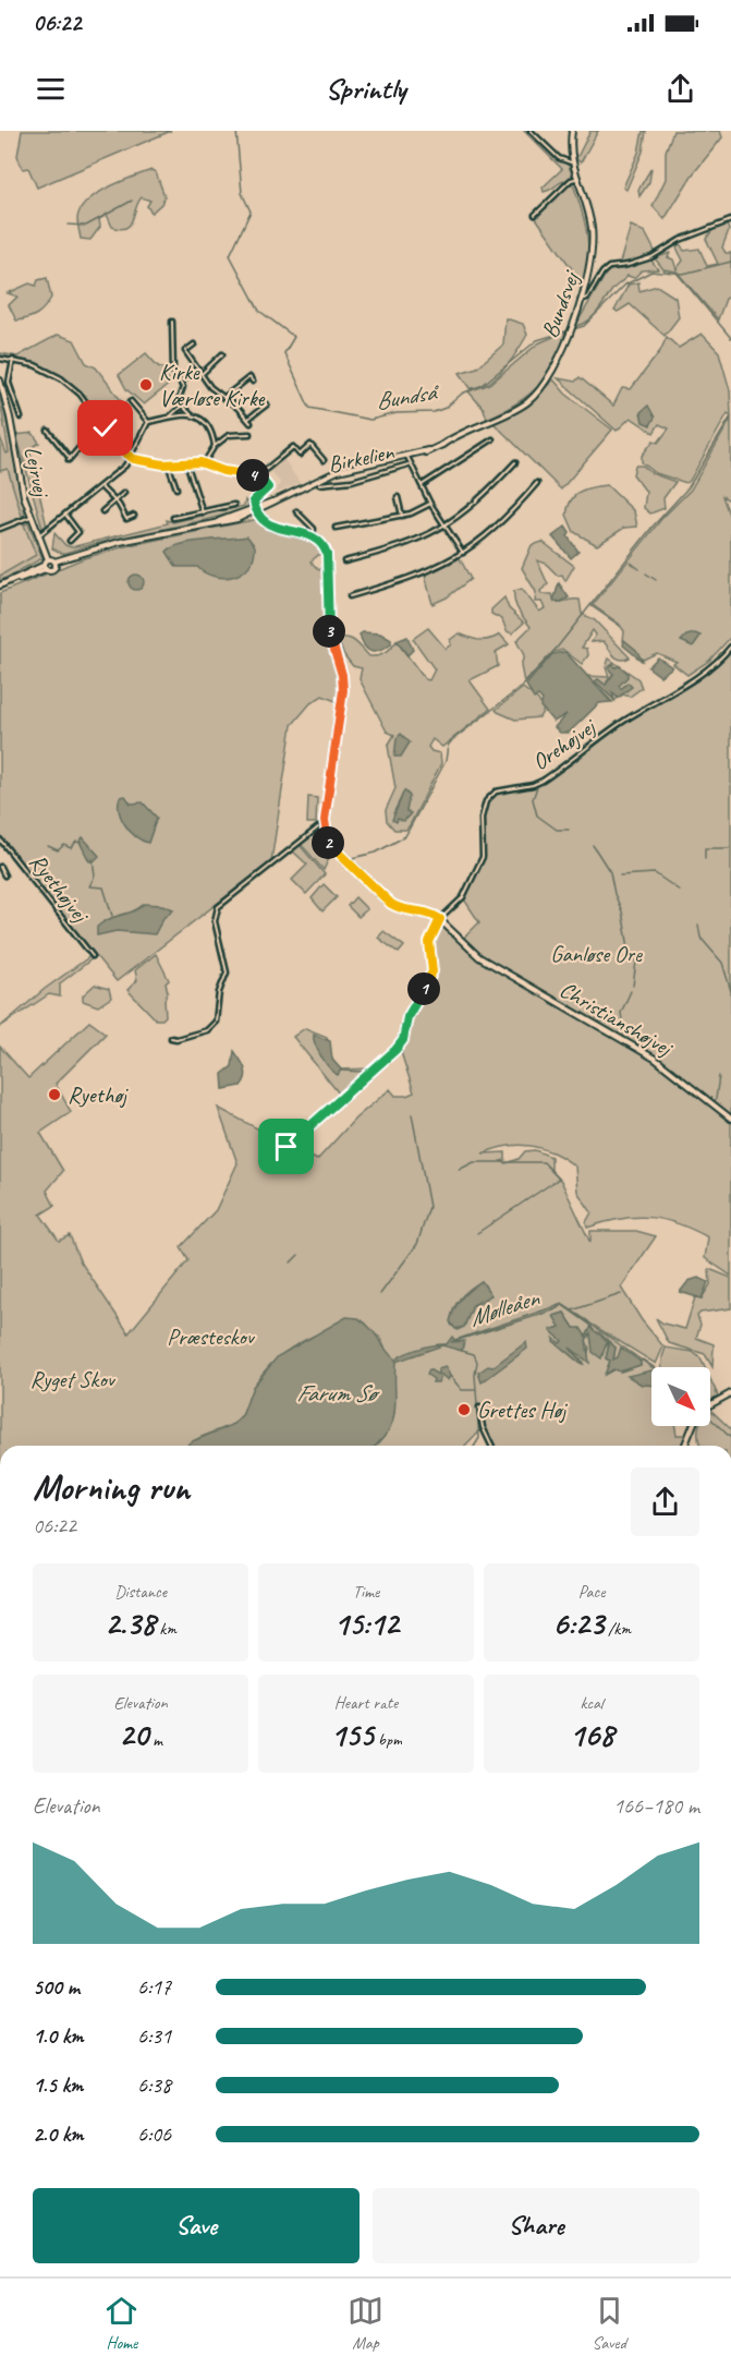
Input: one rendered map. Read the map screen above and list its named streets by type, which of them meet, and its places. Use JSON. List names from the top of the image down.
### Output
{
  "streets": {
    "street": [
      "Bundsvej",
      "Birkelien",
      "Lejrvej",
      "Orehøjvej",
      "Ryethøjvej",
      "Christianshøjvej"
    ]
  },
  "crossings": [
    ["Bundsvej", "Birkelien"],
    ["Orehøjvej", "Christianshøjvej"]
  ],
  "water": ["Bundså", "Mølleåen", "Farum Sø"],
  "parks": ["Ganløse Ore", "Præsteskov", "Ryget Skov"],
  "places": ["Kirke Værløse Kirke", "Ryethøj", "Grettes Høj"],
  "north": "bottom right",
  "page": {
    "status": "06:22",
    "header": "Sprintly",
    "pins": [
      "4",
      "3",
      "2",
      "1"
    ],
    "heading": ["Morning run", "06:22"],
    "stats": [
      ["Distance", "2.38 km"],
      ["Time", "15:12"],
      ["Pace", "6:23 /km"],
      ["Elevation", "20 m"],
      ["Heart rate", "155 bpm"],
      ["kcal", "168"]
    ],
    "chart": ["Elevation", "166–180 m"],
    "list": [
      {
        "name": "500 m",
        "note": "6:17"
      },
      {
        "name": "1.0 km",
        "note": "6:31"
      },
      {
        "name": "1.5 km",
        "note": "6:38"
      },
      {
        "name": "2.0 km",
        "note": "6:06"
      }
    ],
    "buttons": ["Save", "Share"],
    "tabs": ["Home", "Map", "Saved"]
  }
}
